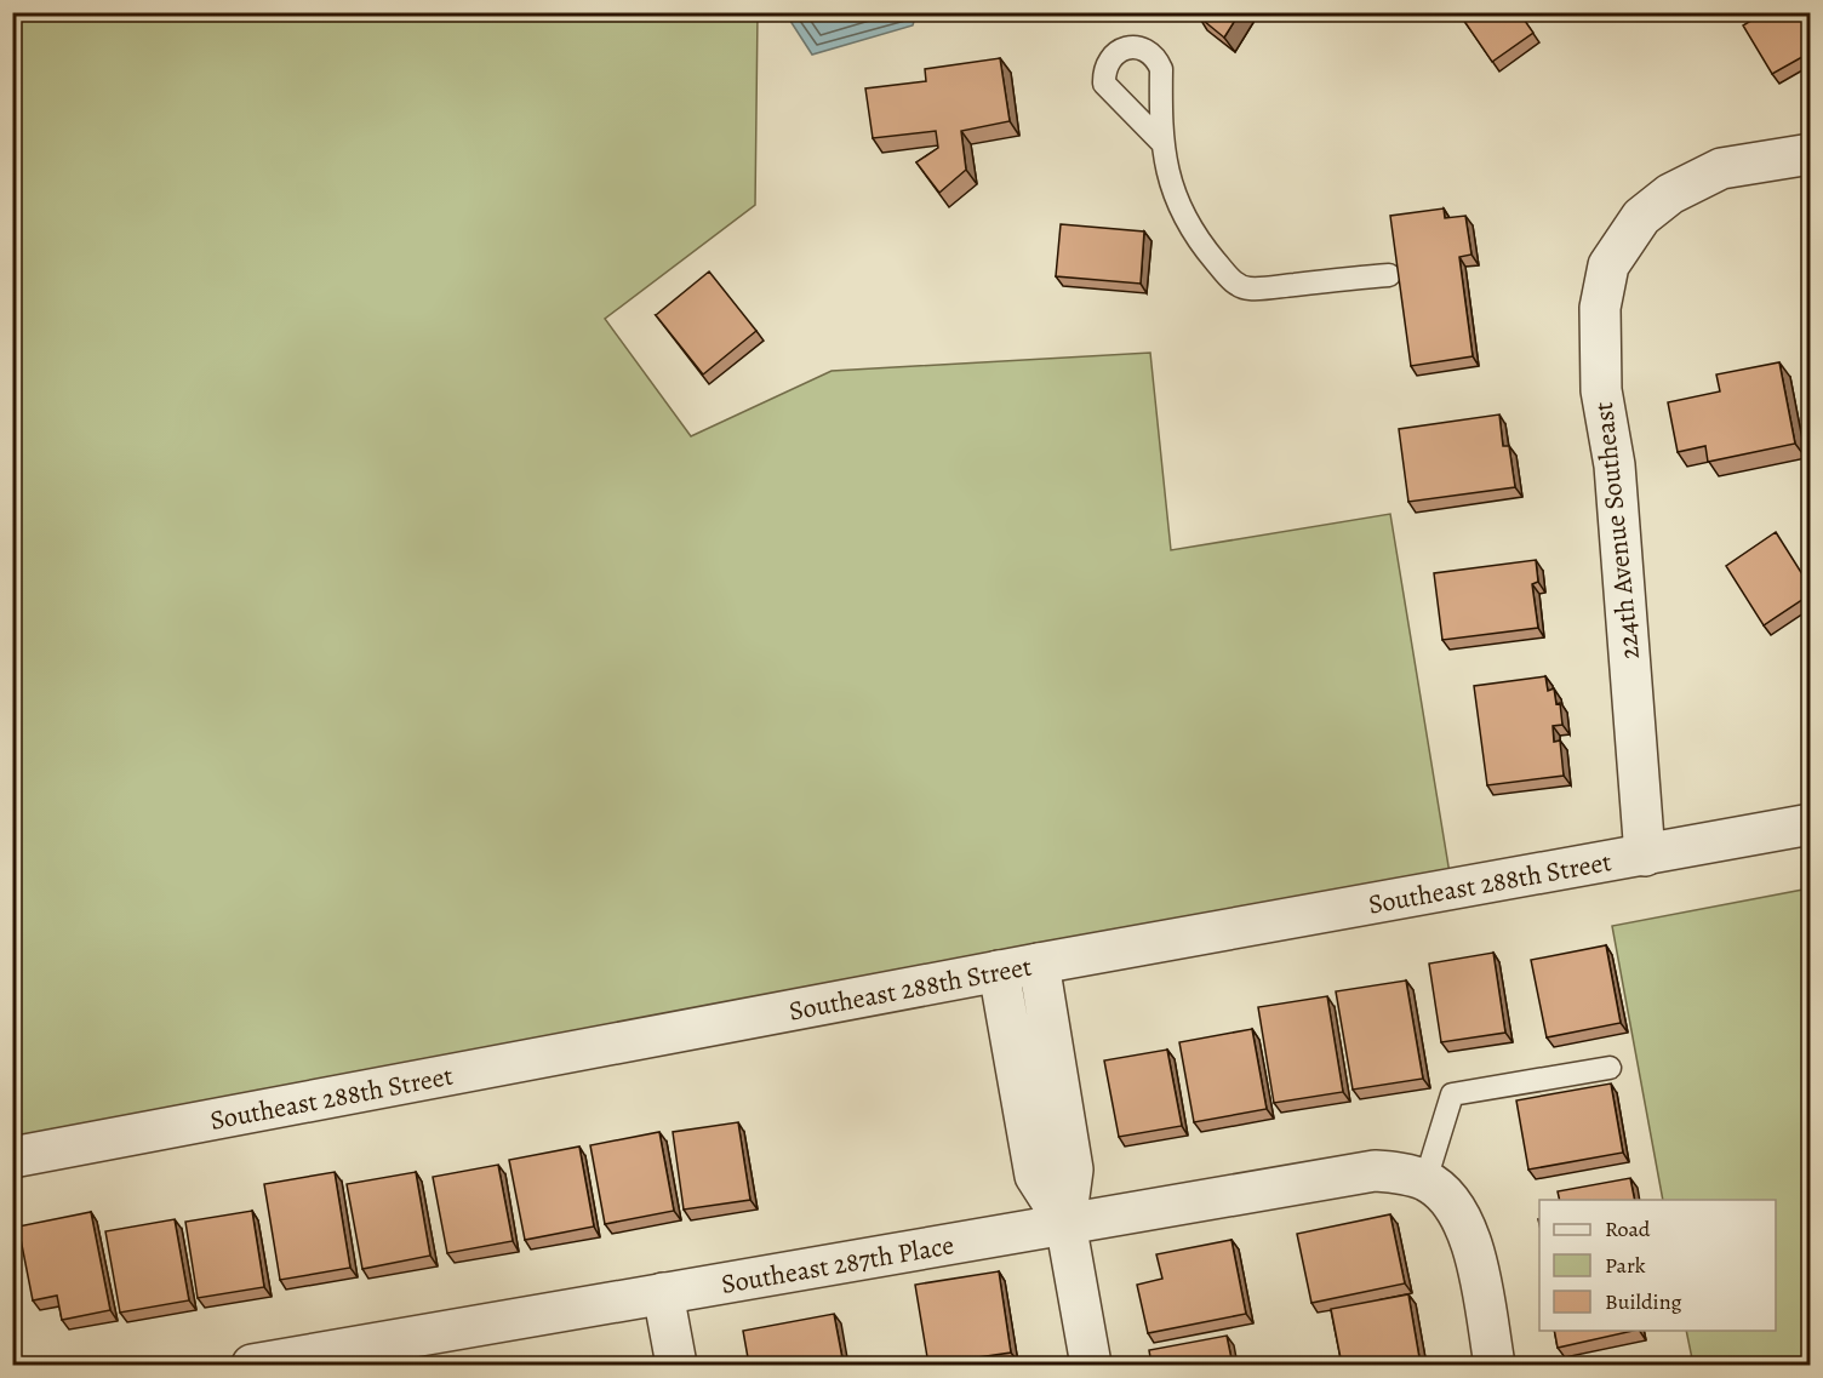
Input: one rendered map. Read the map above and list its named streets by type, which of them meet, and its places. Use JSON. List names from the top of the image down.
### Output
{
  "streets": {
    "street": ["224th Avenue Southeast", "Southeast 288th Street", "Southeast 287th Place"]
  },
  "crossings": [
    ["224th Avenue Southeast", "Southeast 288th Street"]
  ],
  "legend": ["Road", "Park", "Building"]
}
